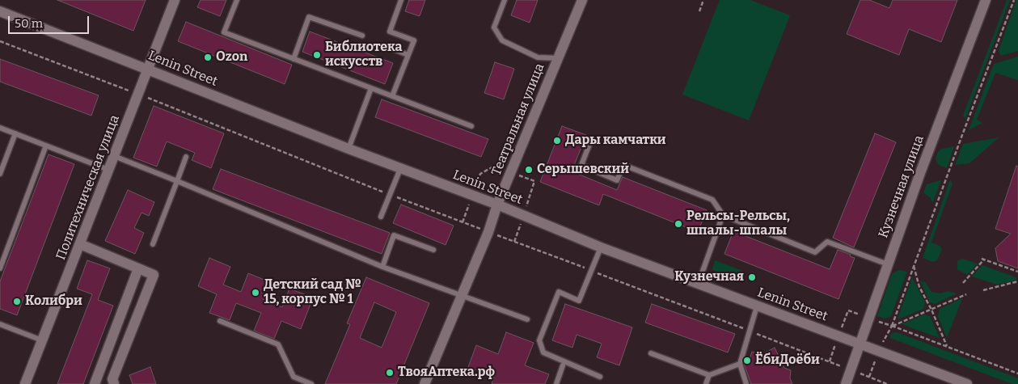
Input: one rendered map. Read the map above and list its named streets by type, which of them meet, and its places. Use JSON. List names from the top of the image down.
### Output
{
  "streets": {
    "street": [
      "Lenin Street",
      "Театральная улица",
      "Кузнечная улица",
      "Политехническая улица"
    ]
  },
  "crossings": [
    ["Lenin Street", "Театральная улица"],
    ["Lenin Street", "Кузнечная улица"],
    ["Lenin Street", "Политехническая улица"]
  ],
  "places": [
    "Библиотека искусств",
    "Ozon",
    "Дары камчатки",
    "Серышевский",
    "Рельсы-Рельсы, шпалы-шпалы",
    "Кузнечная",
    "Детский сад № 15, корпус № 1",
    "Колибри",
    "ЁбиДоёби",
    "ТвояАптека.рф"
  ],
  "scale_bar": "50 m"
}
